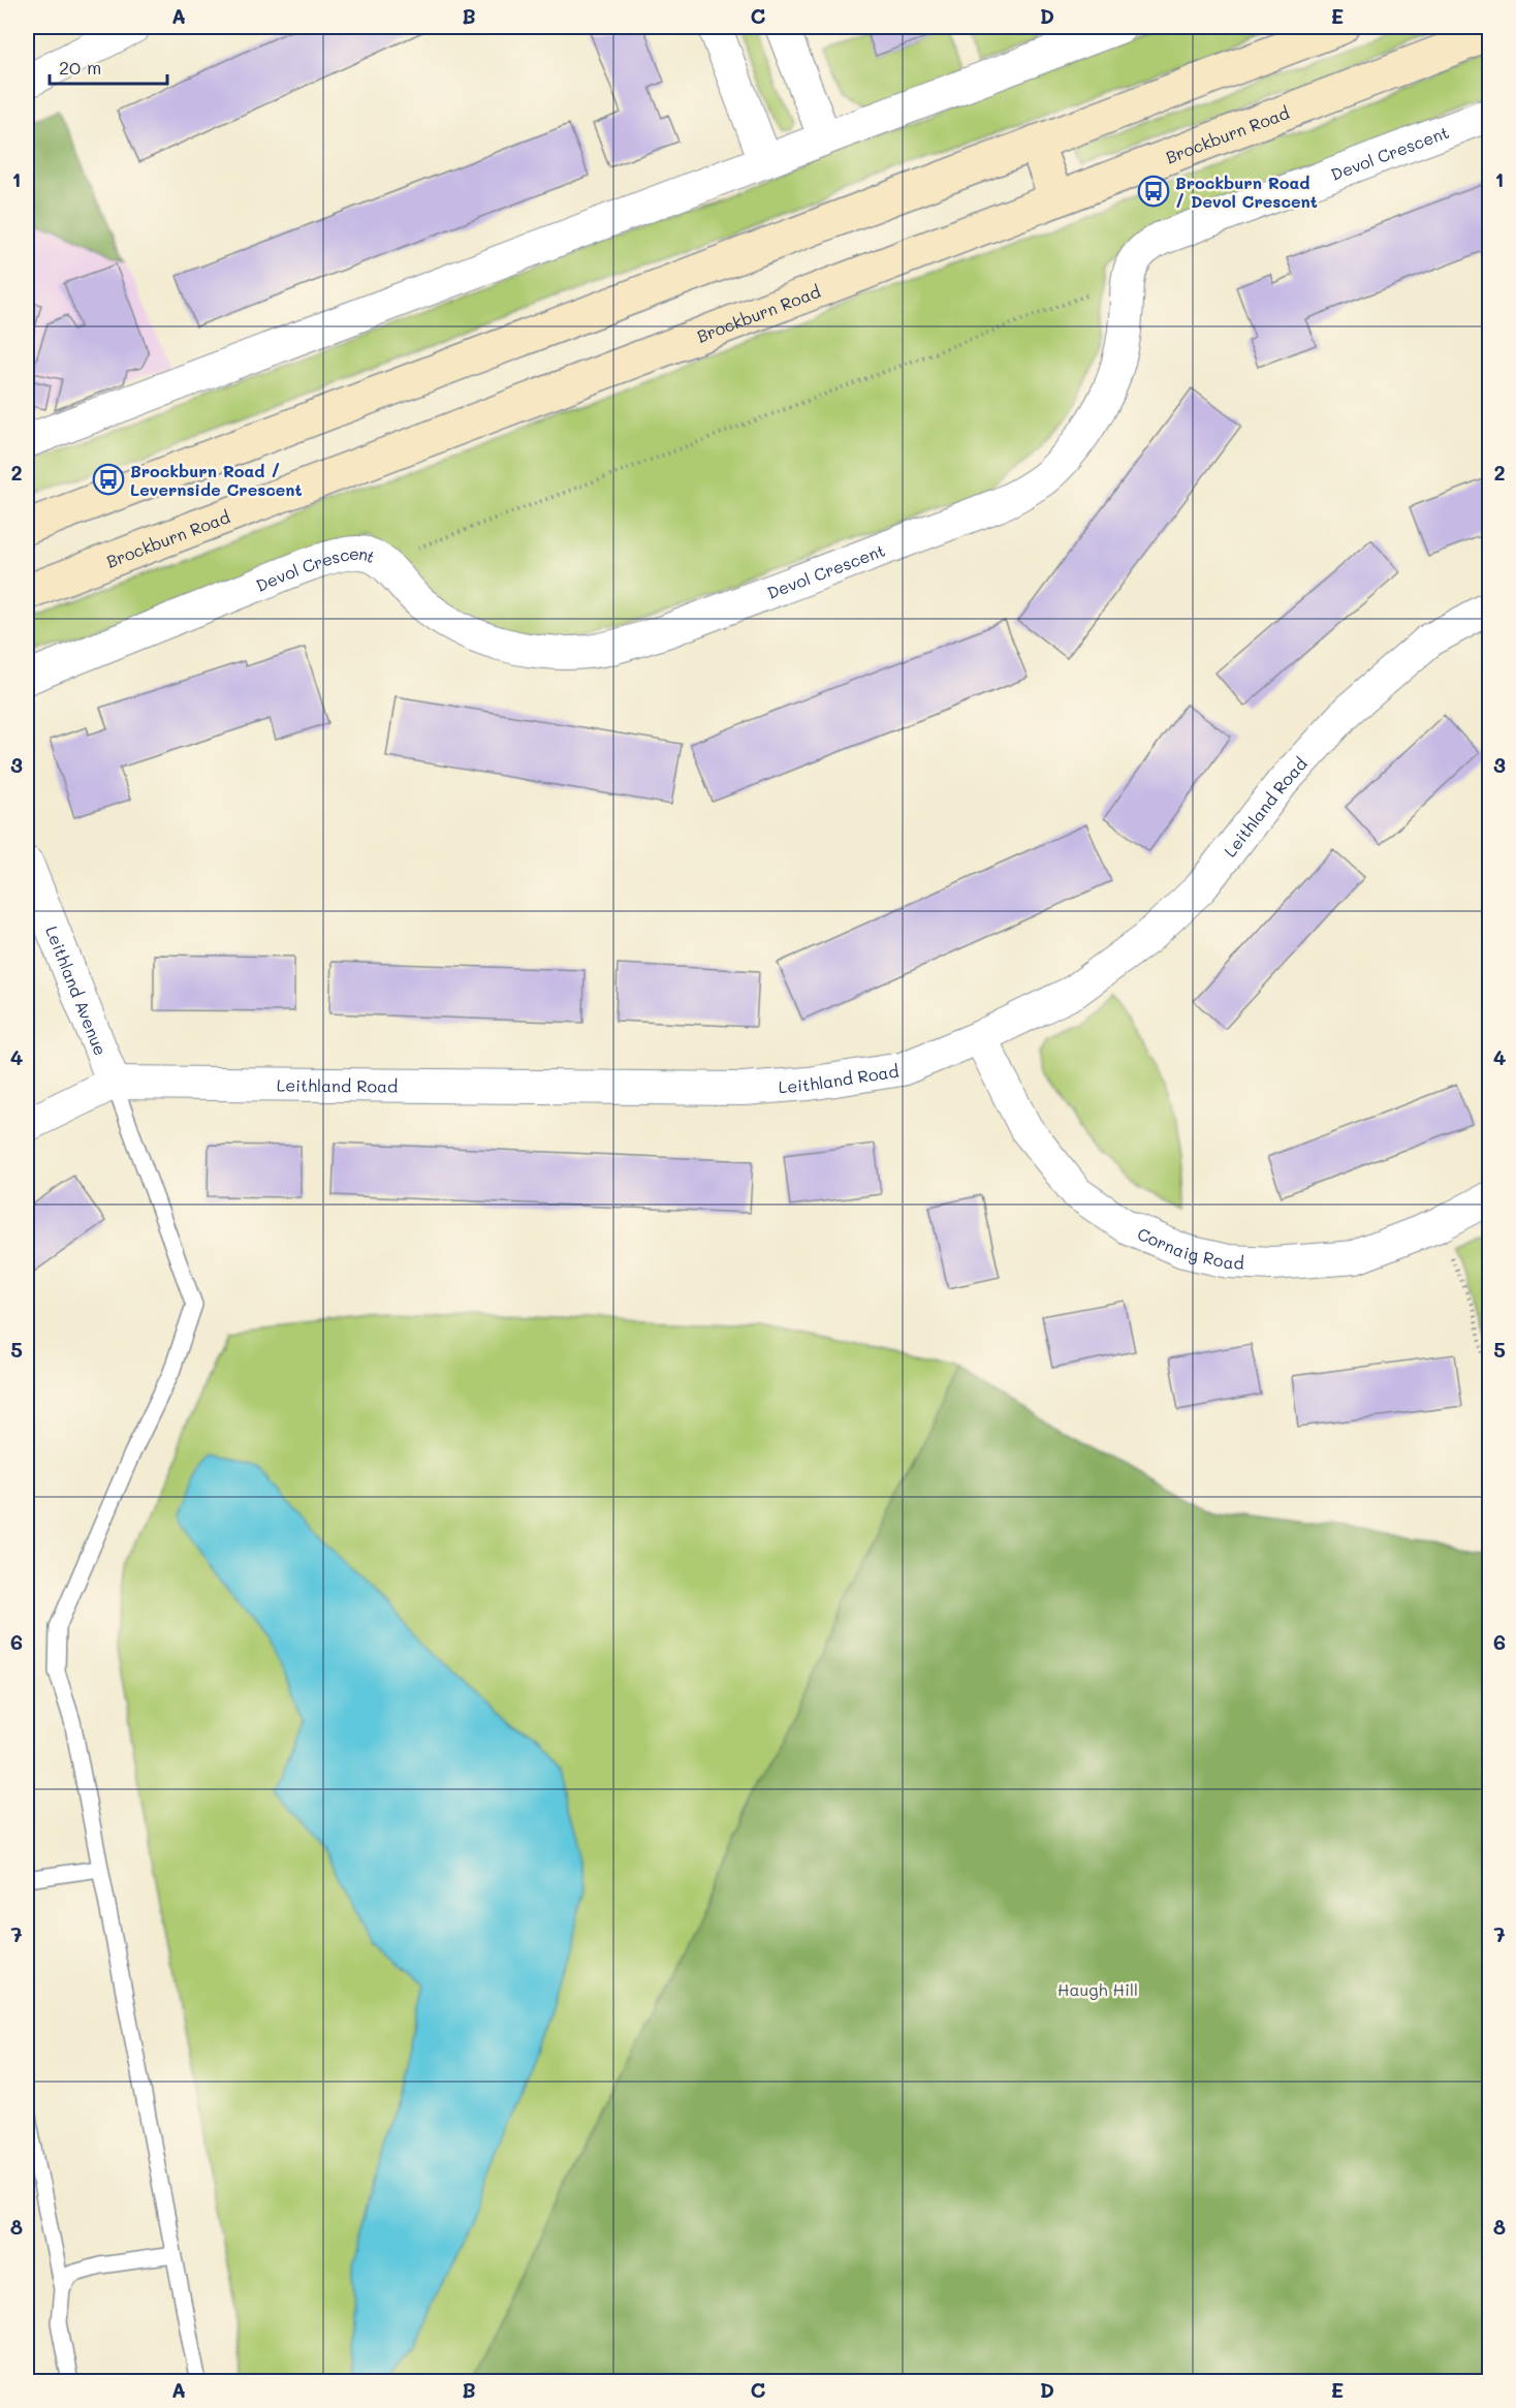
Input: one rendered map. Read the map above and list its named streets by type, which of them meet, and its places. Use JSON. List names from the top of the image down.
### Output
{
  "streets": {
    "street": [
      "Brockburn Road",
      "Devol Crescent",
      "Leithland Road",
      "Leithland Avenue",
      "Cornaig Road"
    ]
  },
  "crossings": [
    ["Leithland Road", "Leithland Avenue"],
    ["Leithland Road", "Cornaig Road"]
  ],
  "parks": ["Haugh Hill"],
  "places": {
    "bus stop": ["Brockburn Road / Devol Crescent", "Brockburn Road / Levernside Crescent"]
  },
  "scale_bar": "20 m",
  "grid": {
    "columns": [
      "A",
      "B",
      "C",
      "D",
      "E"
    ],
    "rows": [
      "1",
      "2",
      "3",
      "4",
      "5",
      "6",
      "7",
      "8"
    ]
  }
}
